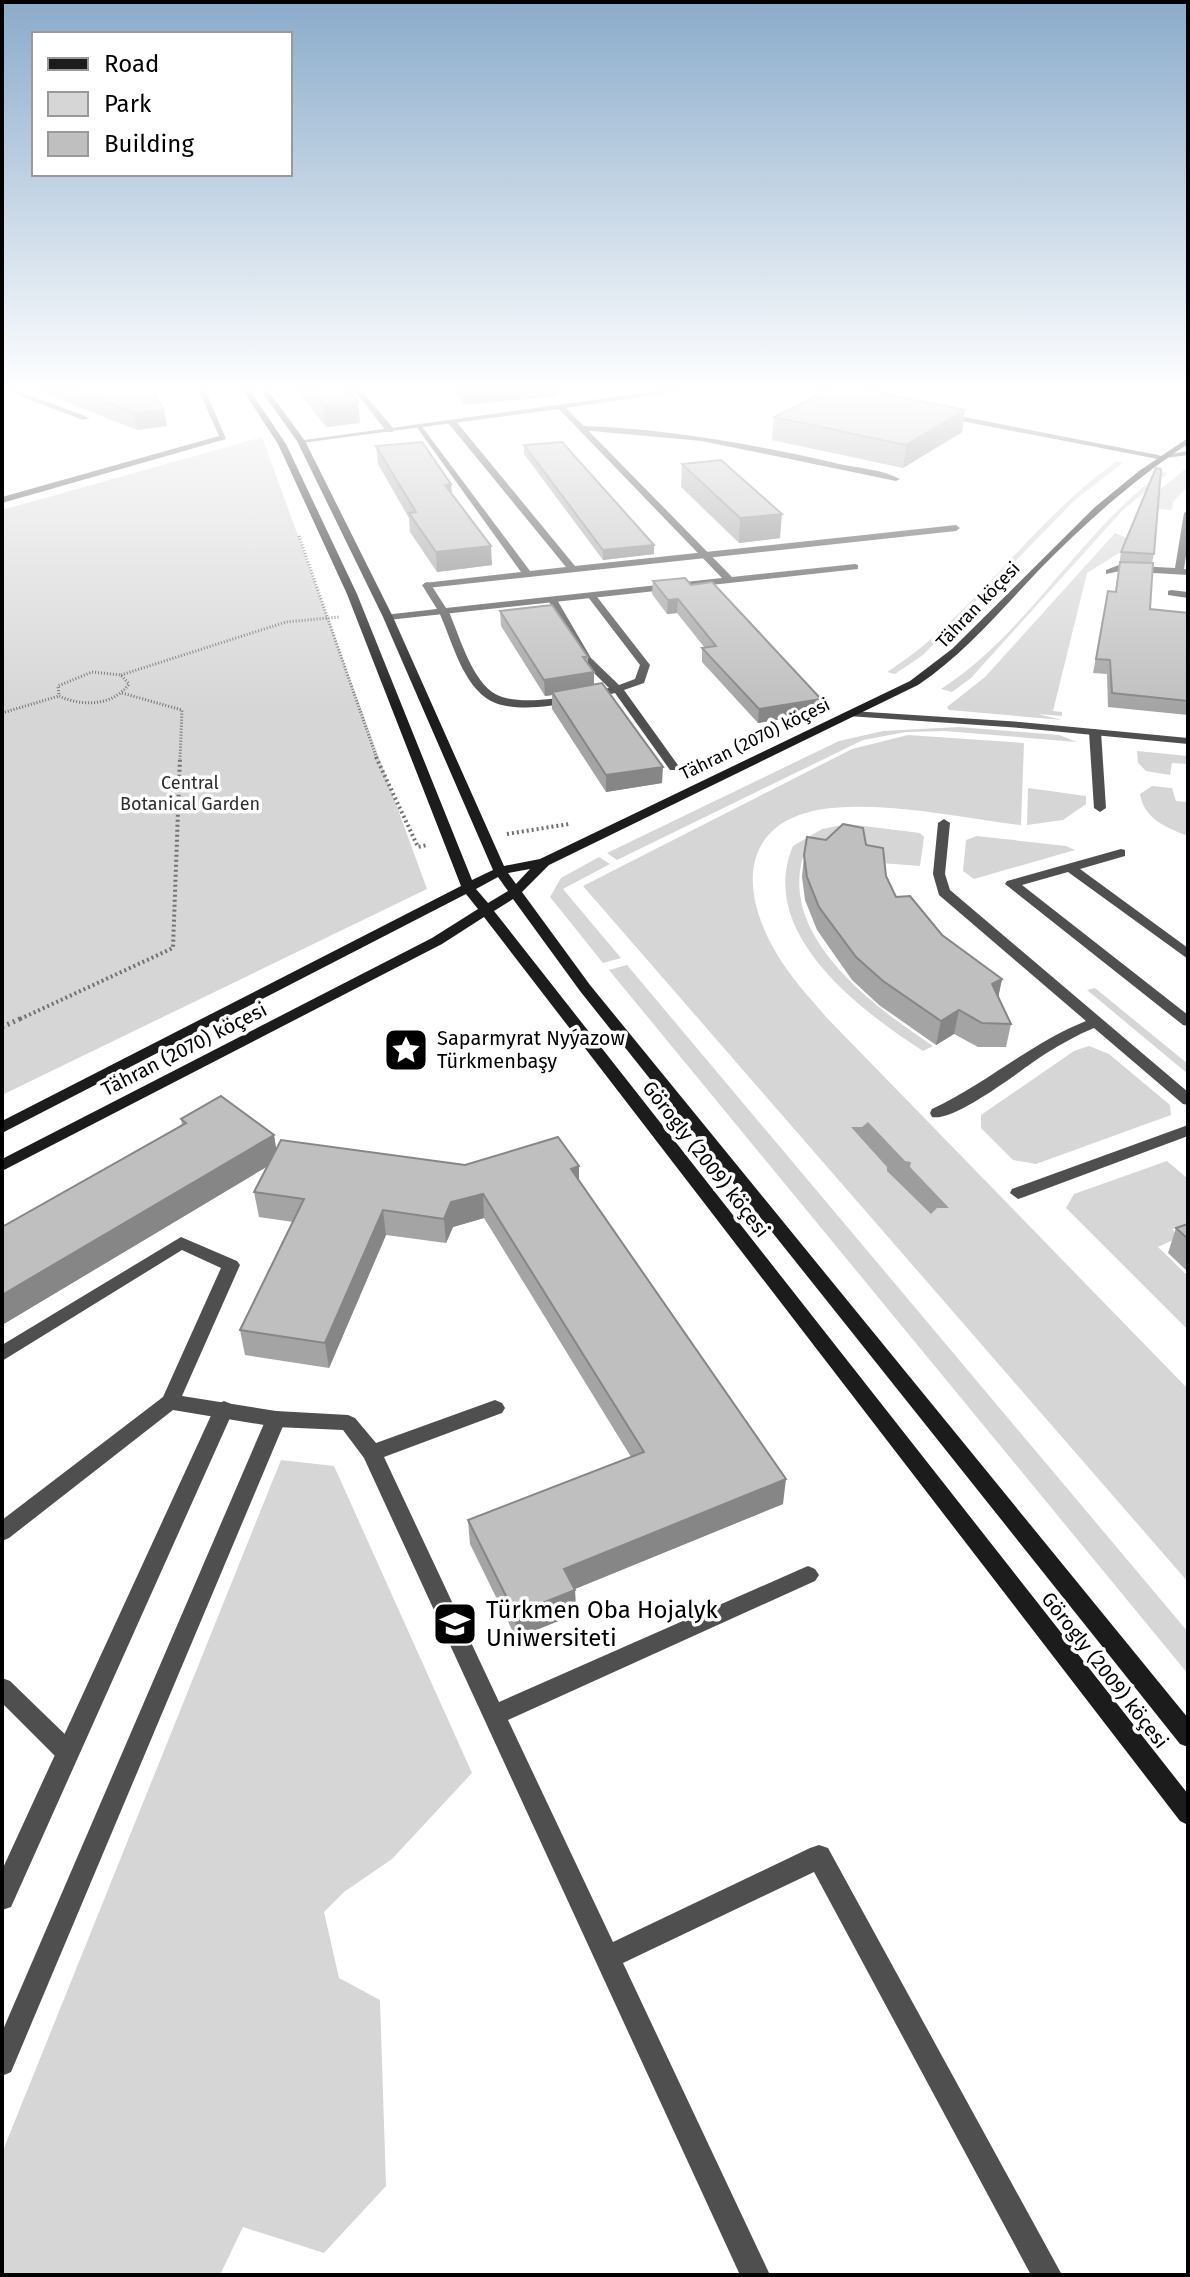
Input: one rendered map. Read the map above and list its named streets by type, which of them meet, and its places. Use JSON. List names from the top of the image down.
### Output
{
  "streets": {
    "main road": ["Tähran köçesi", "Tähran (2070) köçesi", "Görogly (2009) köçesi"]
  },
  "crossings": [
    ["Tähran köçesi", "Tähran (2070) köçesi"],
    ["Tähran (2070) köçesi", "Görogly (2009) köçesi"]
  ],
  "parks": ["Central Botanical Garden"],
  "places": {
    "place": ["Saparmyrat Nyýazow Türkmenbaşy"],
    "school or university": ["Türkmen Oba Hojalyk Uniwersiteti"]
  },
  "legend": ["Road", "Park", "Building"]
}
